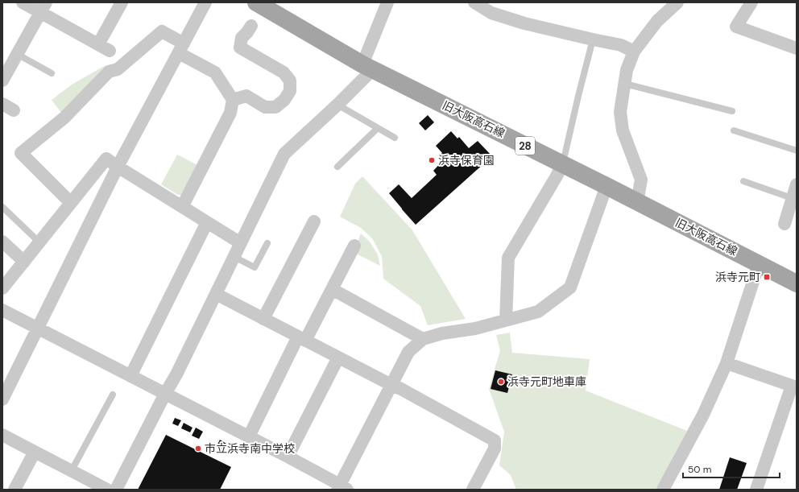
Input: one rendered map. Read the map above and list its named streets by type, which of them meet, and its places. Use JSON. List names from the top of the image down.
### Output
{
  "streets": {
    "main road": ["旧大阪高石線", "28"]
  },
  "places": {
    "other": ["浜寺保育園", "浜寺元町地車庫", "市立浜寺南中学校"],
    "transit": ["浜寺元町"]
  },
  "scale_bar": "50 m"
}
